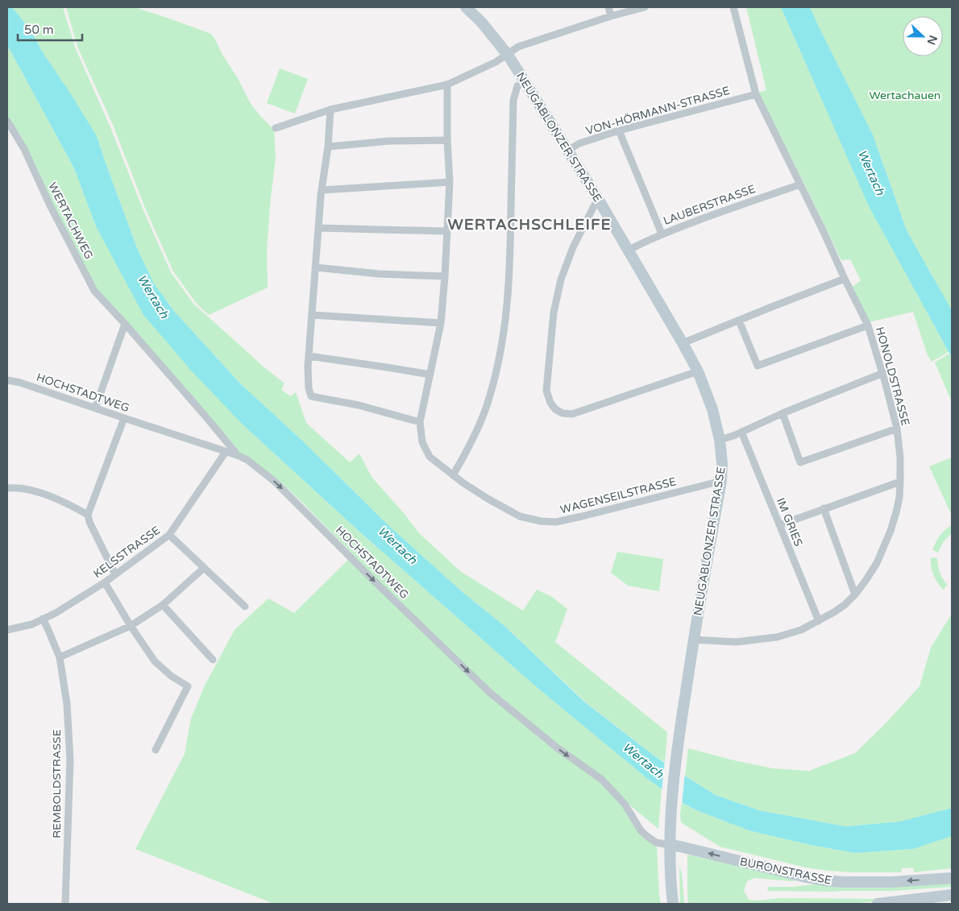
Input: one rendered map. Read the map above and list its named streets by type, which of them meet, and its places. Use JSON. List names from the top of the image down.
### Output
{
  "streets": {
    "street": [
      "VON-HÖRMANN-STRASSE",
      "NEUGABLONZER STRASSE",
      "LAUBERSTRASSE",
      "WERTACHWEG",
      "HONOLDSTRASSE",
      "HOCHSTADTWEG",
      "WAGENSEILSTRASSE",
      "IM GRIES",
      "KELSSTRASSE",
      "REMBOLDSTRASSE",
      "BURONSTRASSE"
    ]
  },
  "crossings": [
    ["VON-HÖRMANN-STRASSE", "NEUGABLONZER STRASSE"],
    ["VON-HÖRMANN-STRASSE", "HONOLDSTRASSE"],
    ["NEUGABLONZER STRASSE", "LAUBERSTRASSE"],
    ["NEUGABLONZER STRASSE", "HONOLDSTRASSE"],
    ["NEUGABLONZER STRASSE", "HOCHSTADTWEG"],
    ["NEUGABLONZER STRASSE", "WAGENSEILSTRASSE"],
    ["NEUGABLONZER STRASSE", "BURONSTRASSE"],
    ["LAUBERSTRASSE", "HONOLDSTRASSE"],
    ["WERTACHWEG", "HOCHSTADTWEG"],
    ["HONOLDSTRASSE", "IM GRIES"],
    ["HOCHSTADTWEG", "KELSSTRASSE"],
    ["HOCHSTADTWEG", "BURONSTRASSE"],
    ["KELSSTRASSE", "REMBOLDSTRASSE"]
  ],
  "one_way": ["HOCHSTADTWEG", "BURONSTRASSE"],
  "districts": ["WERTACHSCHLEIFE"],
  "water": ["Wertach"],
  "parks": ["Wertachauen"],
  "scale_bar": "50 m",
  "north": "right"
}
